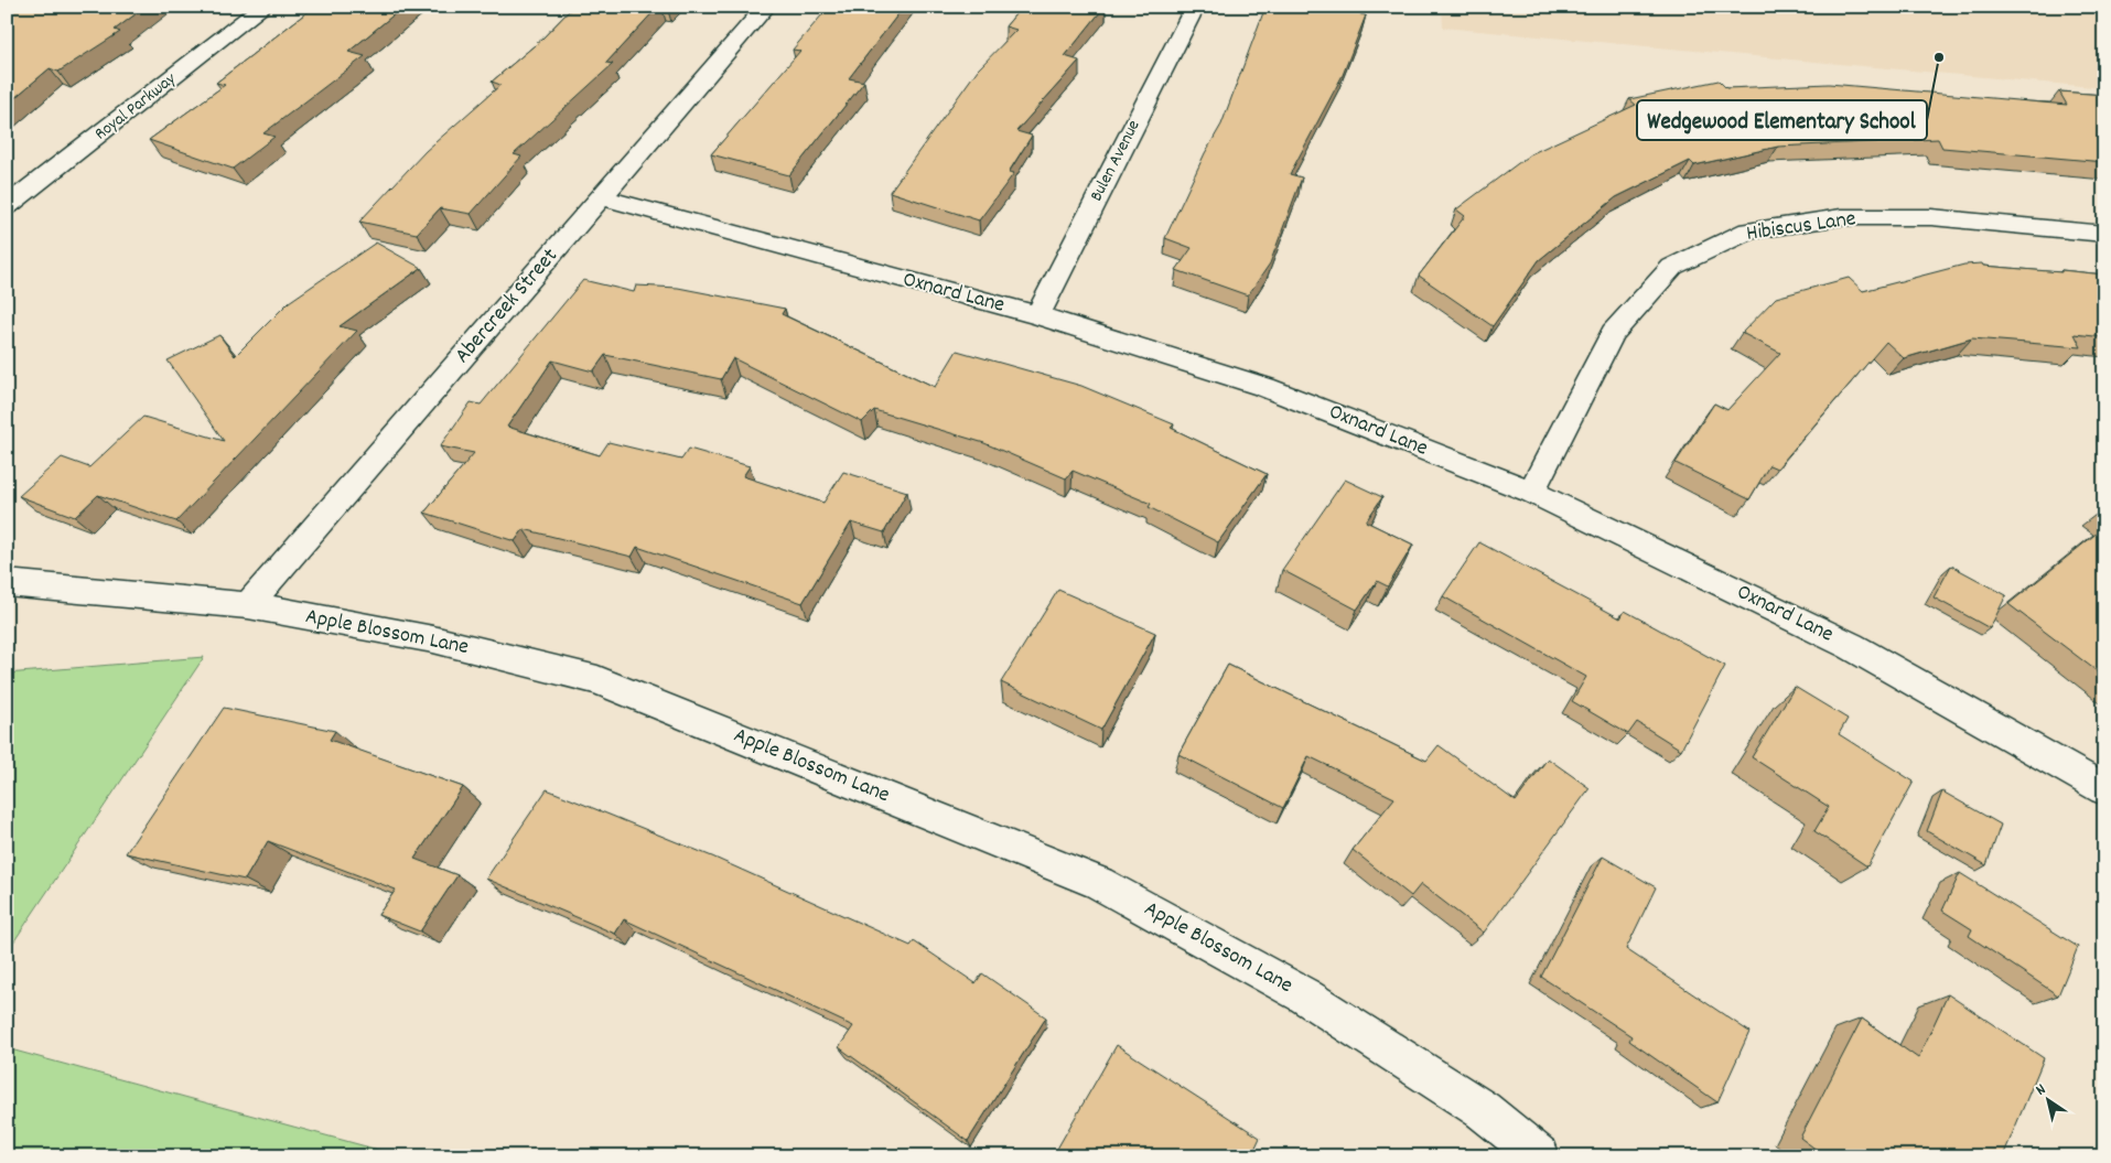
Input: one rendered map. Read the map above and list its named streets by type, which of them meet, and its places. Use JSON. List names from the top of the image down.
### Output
{
  "streets": {
    "street": [
      "Royal Parkway",
      "Bulen Avenue",
      "Hibiscus Lane",
      "Oxnard Lane",
      "Abercreek Street",
      "Apple Blossom Lane"
    ]
  },
  "crossings": [
    ["Bulen Avenue", "Oxnard Lane"],
    ["Hibiscus Lane", "Oxnard Lane"],
    ["Oxnard Lane", "Abercreek Street"],
    ["Abercreek Street", "Apple Blossom Lane"]
  ],
  "places": ["Wedgewood Elementary School"],
  "north": "top left"
}
